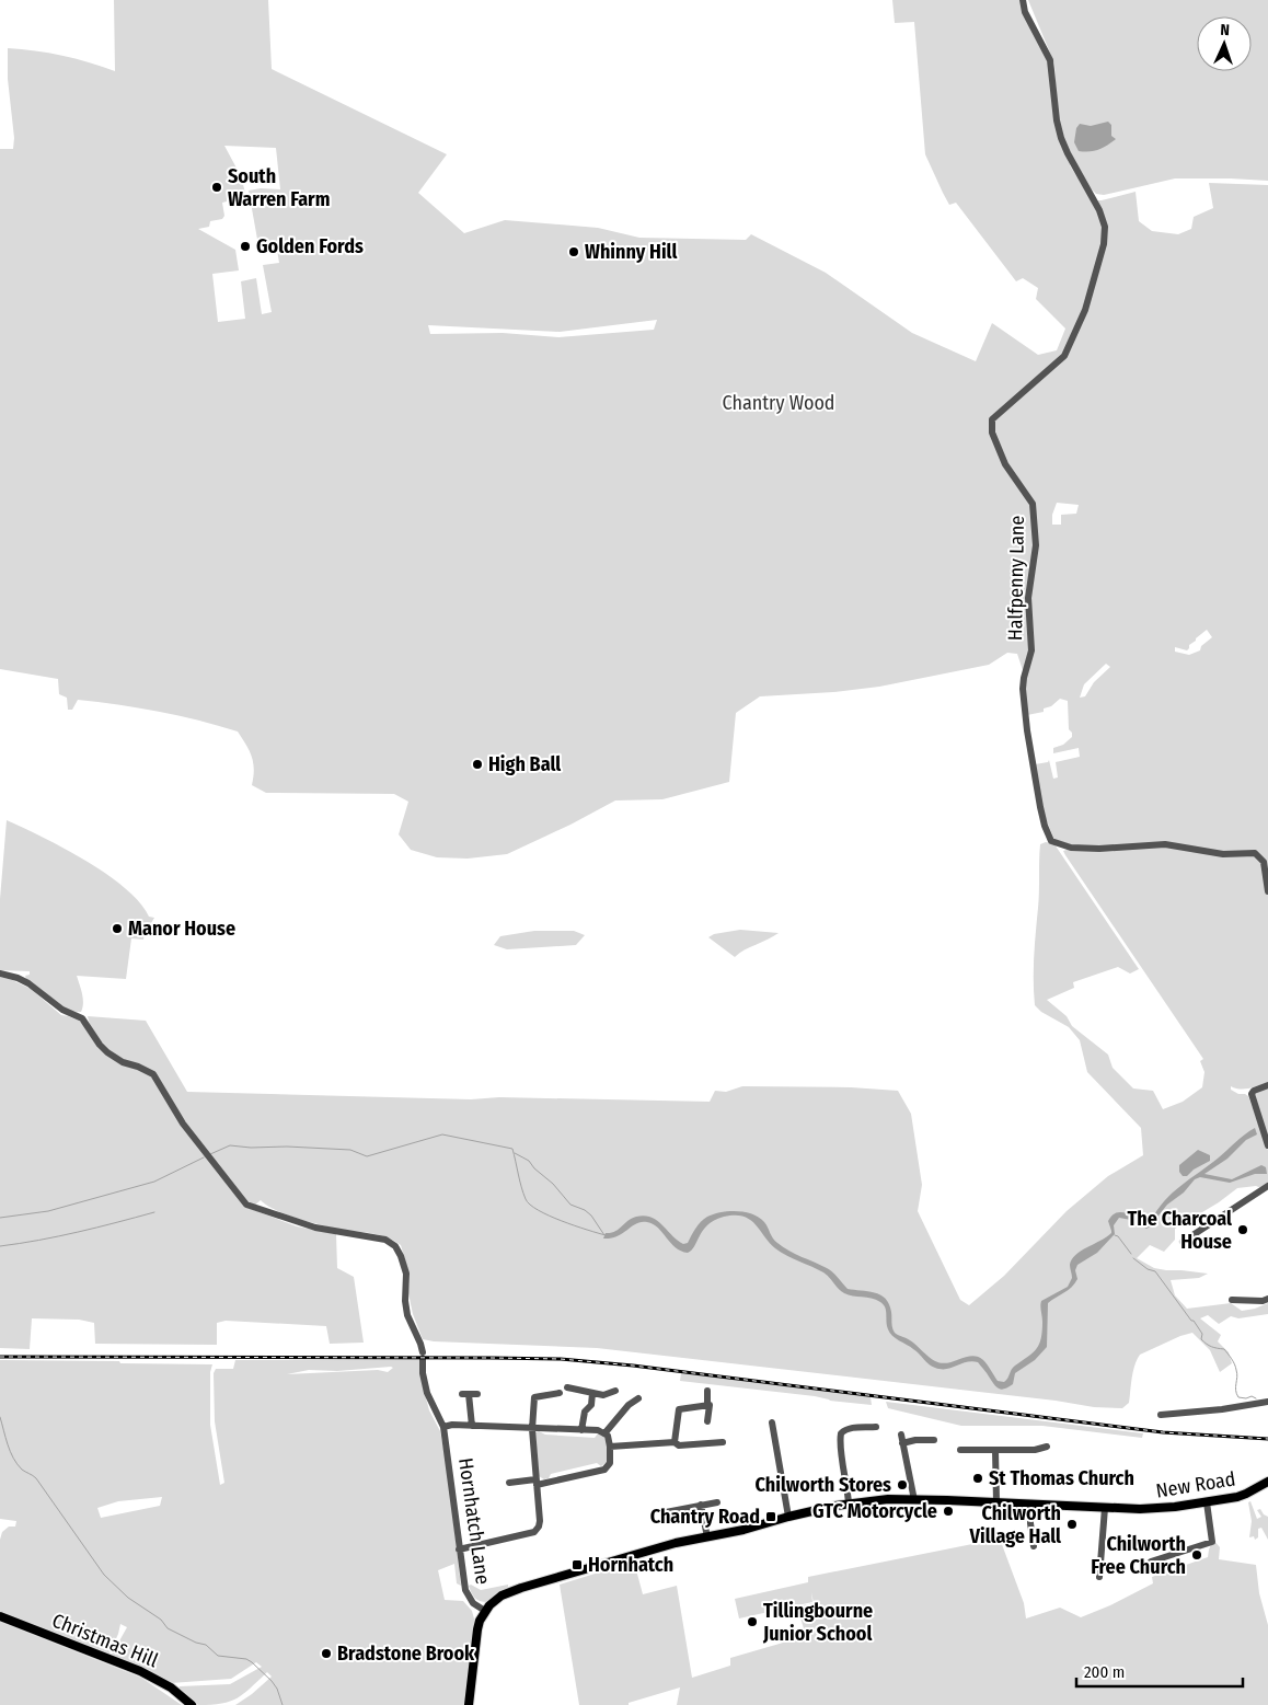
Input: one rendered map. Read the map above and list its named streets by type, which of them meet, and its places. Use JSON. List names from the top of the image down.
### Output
{
  "streets": {
    "main road": ["New Road", "Christmas Hill"],
    "street": ["Halfpenny Lane", "Hornhatch Lane"]
  },
  "crossings": [
    ["New Road", "Hornhatch Lane"]
  ],
  "parks": ["Chantry Wood"],
  "places": {
    "other": [
      "South Warren Farm",
      "Golden Fords",
      "Whinny Hill",
      "High Ball",
      "Manor House",
      "The Charcoal House",
      "St Thomas Church",
      "Chilworth Stores",
      "GTC Motorcycle",
      "Chilworth Village Hall",
      "Chilworth Free Church",
      "Tillingbourne Junior School",
      "Bradstone Brook"
    ],
    "transit": ["Chantry Road", "Hornhatch"]
  },
  "scale_bar": "200 m",
  "north": "top"
}
